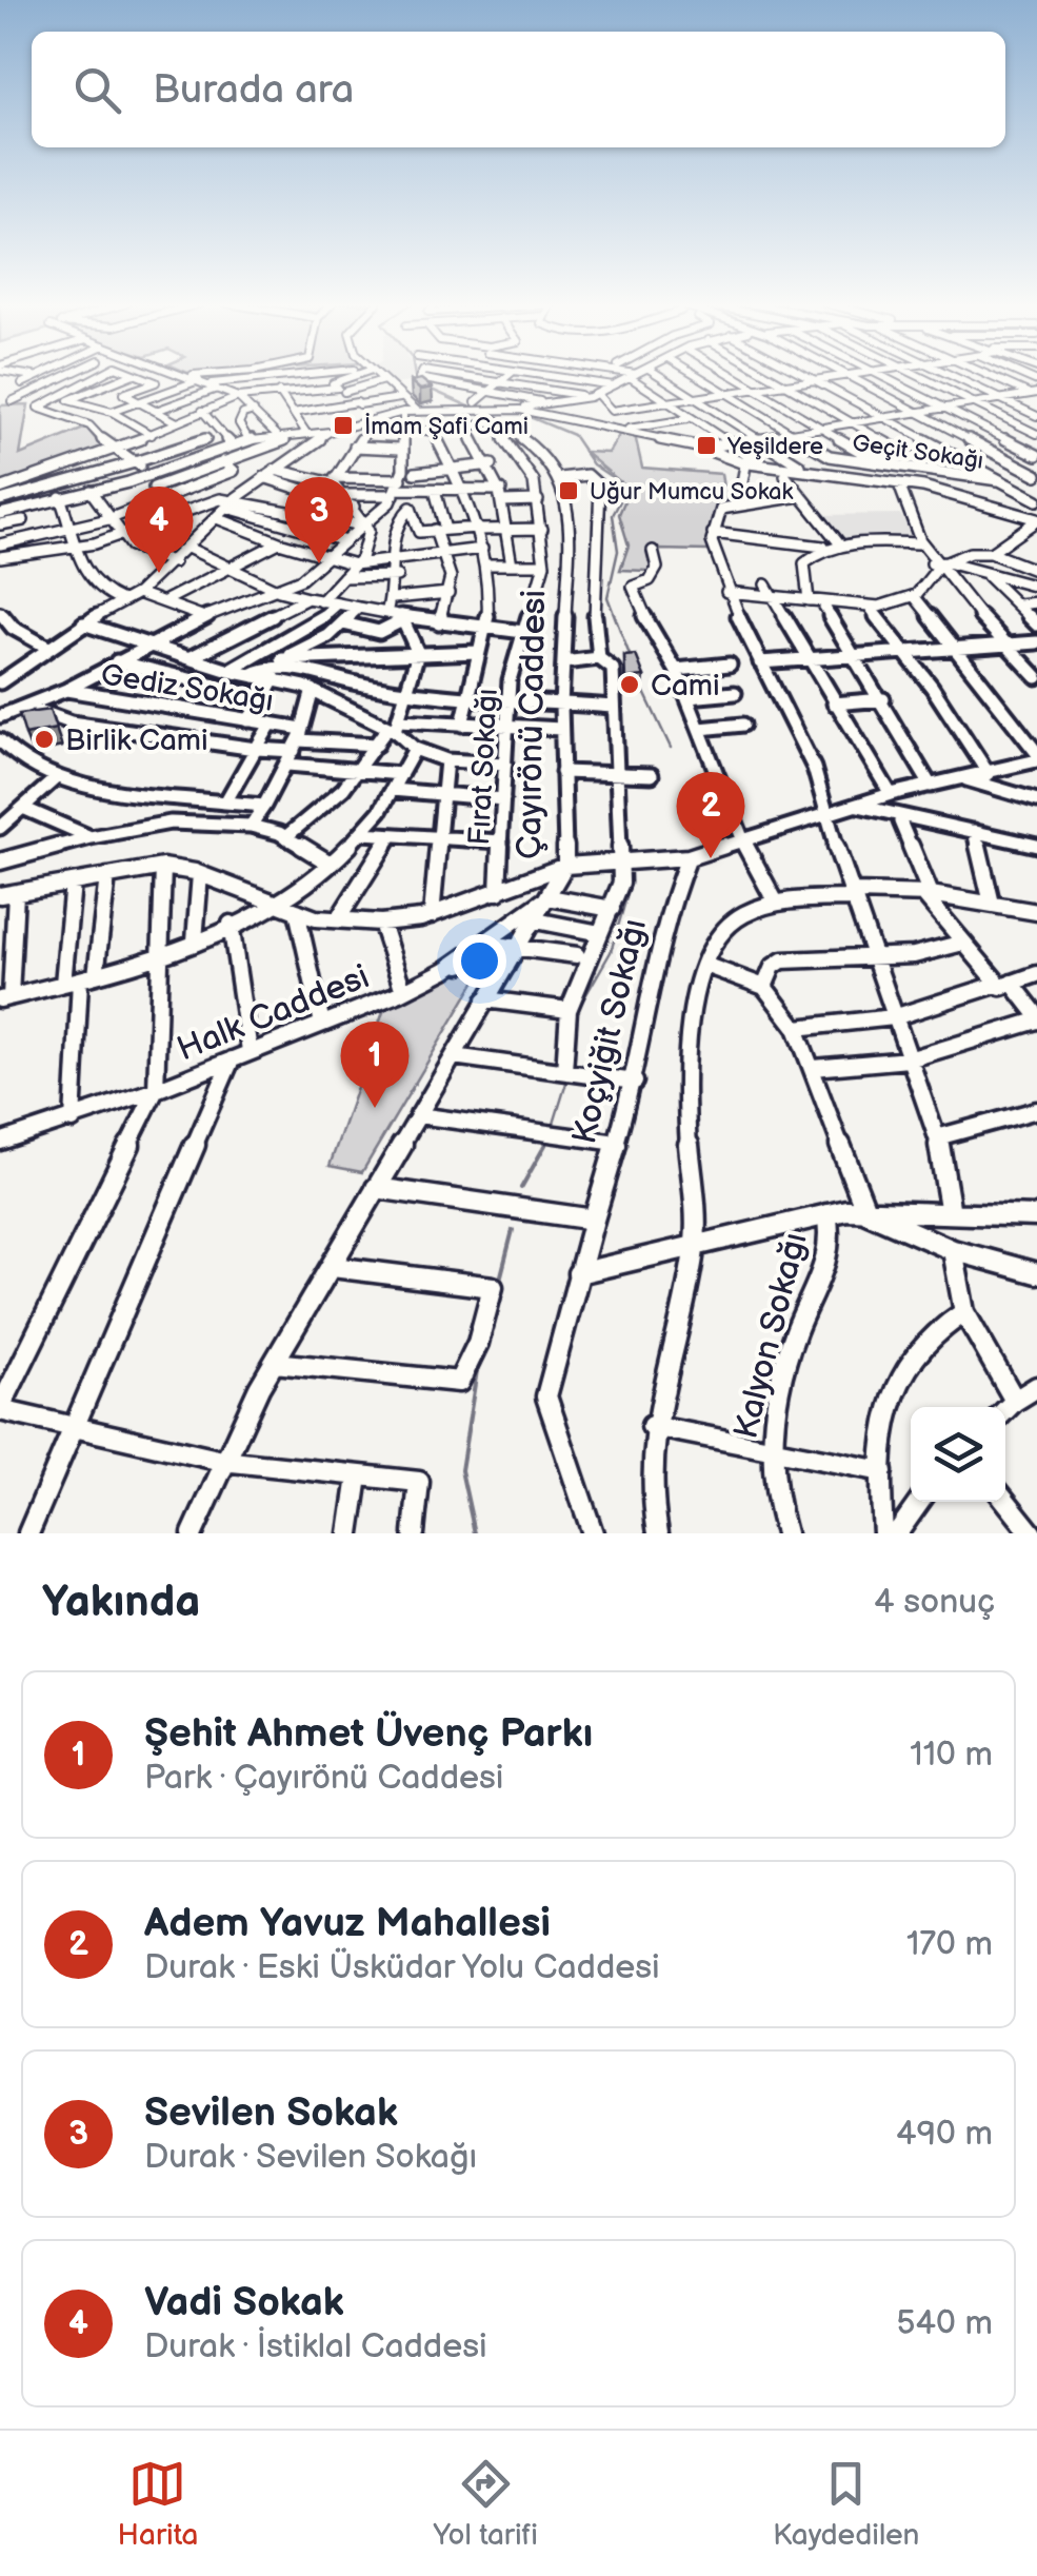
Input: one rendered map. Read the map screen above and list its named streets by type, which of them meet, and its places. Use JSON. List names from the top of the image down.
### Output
{
  "streets": {
    "street": [
      "Geçit Sokağı",
      "Gediz Sokağı",
      "Çayırönü Caddesi",
      "Fırat Sokağı",
      "Halk Caddesi",
      "Koçyiğit Sokağı",
      "Kalyon Sokağı"
    ]
  },
  "crossings": [
    ["Çayırönü Caddesi", "Fırat Sokağı"],
    ["Çayırönü Caddesi", "Halk Caddesi"]
  ],
  "places": {
    "transit": ["İmam Şafi Cami", "Yeşildere", "Uğur Mumcu Sokak"],
    "other": ["Cami", "Birlik Cami"]
  },
  "page": {
    "search": "Burada ara",
    "pins": [
      "3",
      "4",
      "2",
      "1"
    ],
    "heading": ["Yakında", "4 sonuç"],
    "list": [
      {
        "mark": "1",
        "name": "Şehit Ahmet Üvenç Parkı",
        "note": "Park · Çayırönü Caddesi",
        "value": "110 m"
      },
      {
        "mark": "2",
        "name": "Adem Yavuz Mahallesi",
        "note": "Durak · Eski Üsküdar Yolu Caddesi",
        "value": "170 m"
      },
      {
        "mark": "3",
        "name": "Sevilen Sokak",
        "note": "Durak · Sevilen Sokağı",
        "value": "490 m"
      },
      {
        "mark": "4",
        "name": "Vadi Sokak",
        "note": "Durak · İstiklal Caddesi",
        "value": "540 m"
      }
    ],
    "nav": ["Harita", "Yol tarifi", "Kaydedilen"]
  }
}
